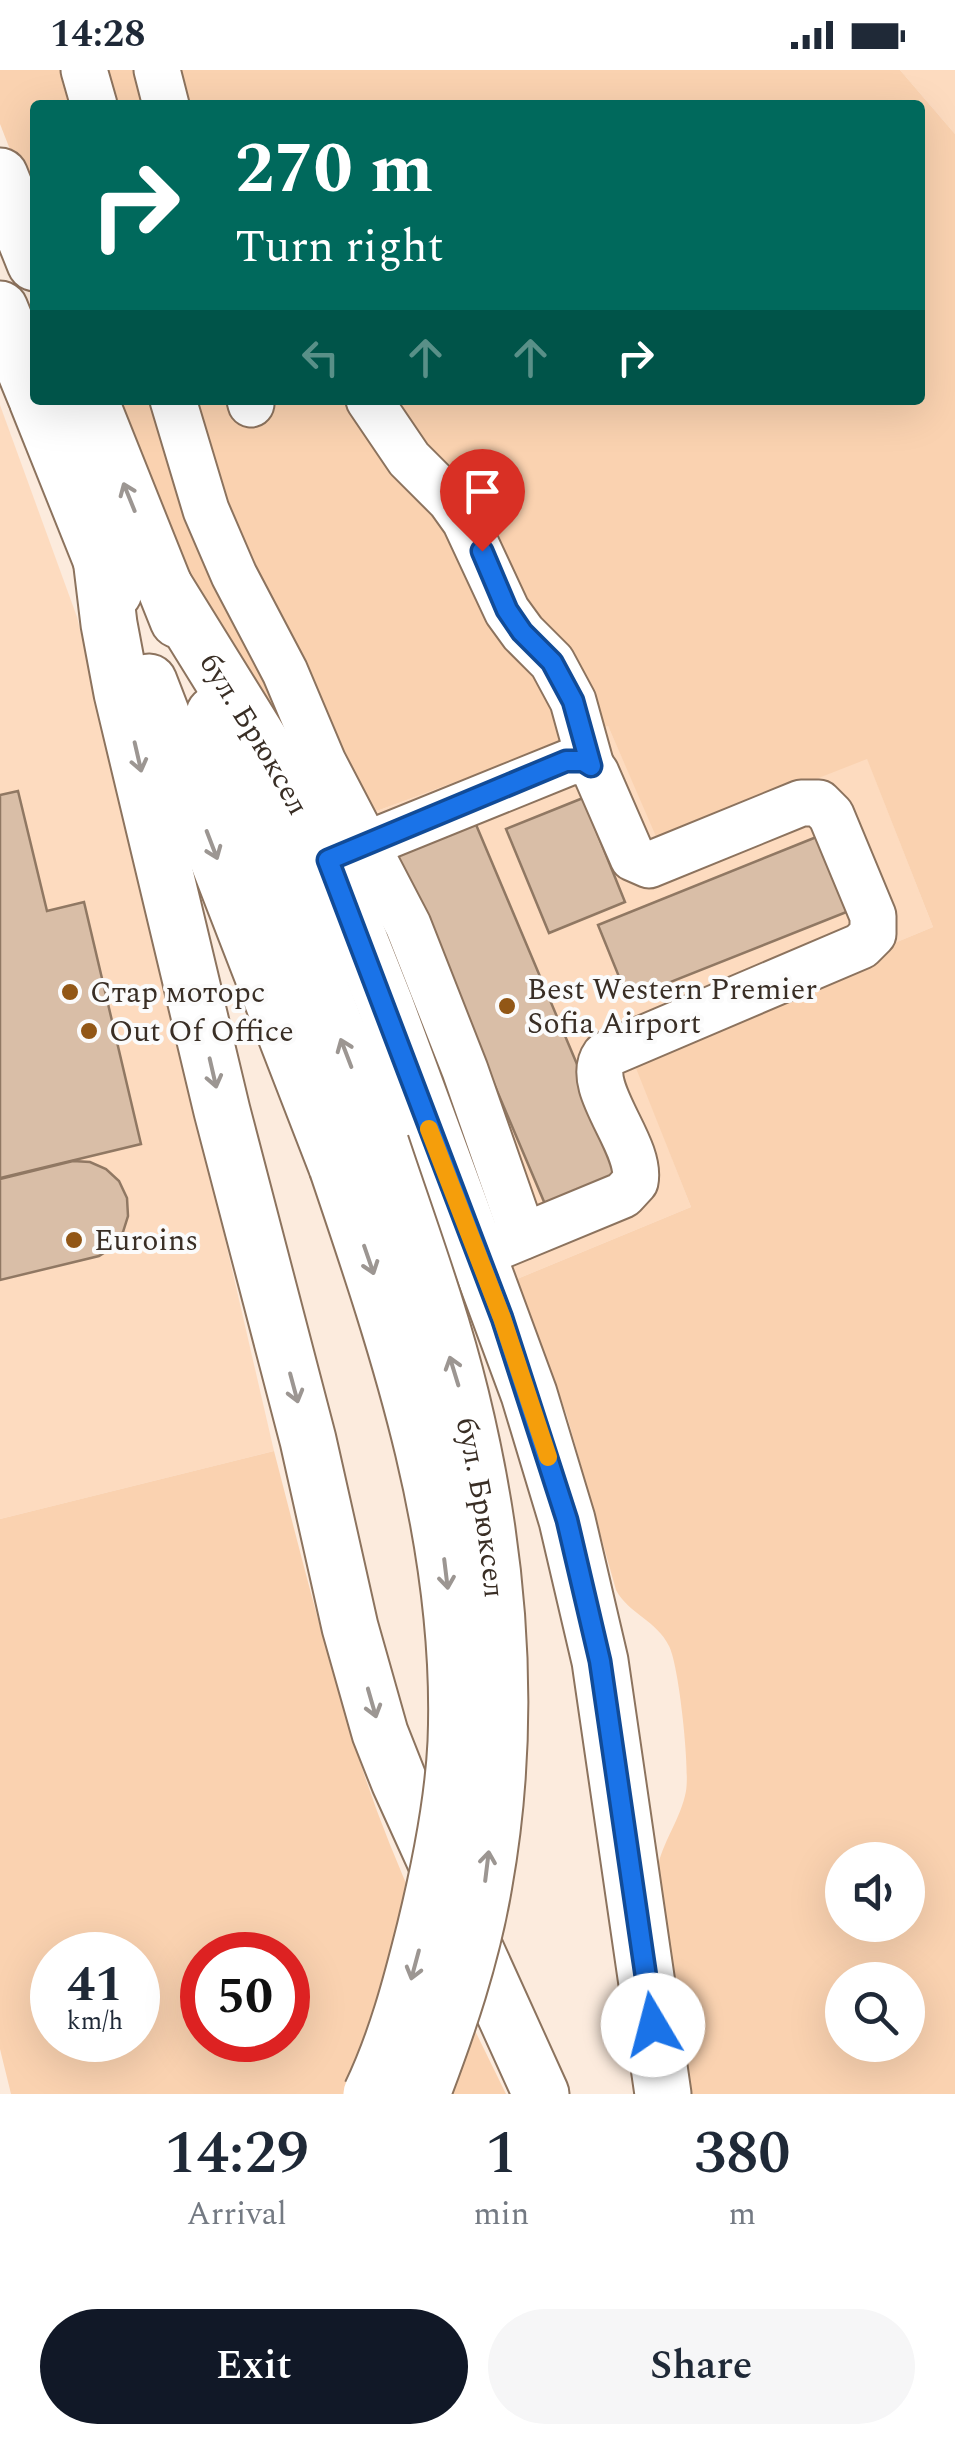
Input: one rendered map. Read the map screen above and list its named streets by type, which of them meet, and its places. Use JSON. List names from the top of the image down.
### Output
{
  "streets": {
    "main road": ["бул. Брюксел"]
  },
  "places": [
    "Стар моторс",
    "Best Western Premier Sofia Airport",
    "Out Of Office",
    "Euroins"
  ],
  "page": {
    "status": "14:28",
    "turn": ["270 m", "Turn right"],
    "speed": "41 km/h",
    "limit": "50",
    "eta": [
      "14:29",
      "Arrival",
      "1",
      "min",
      "380",
      "m"
    ],
    "buttons": ["Exit", "Share"]
  }
}
